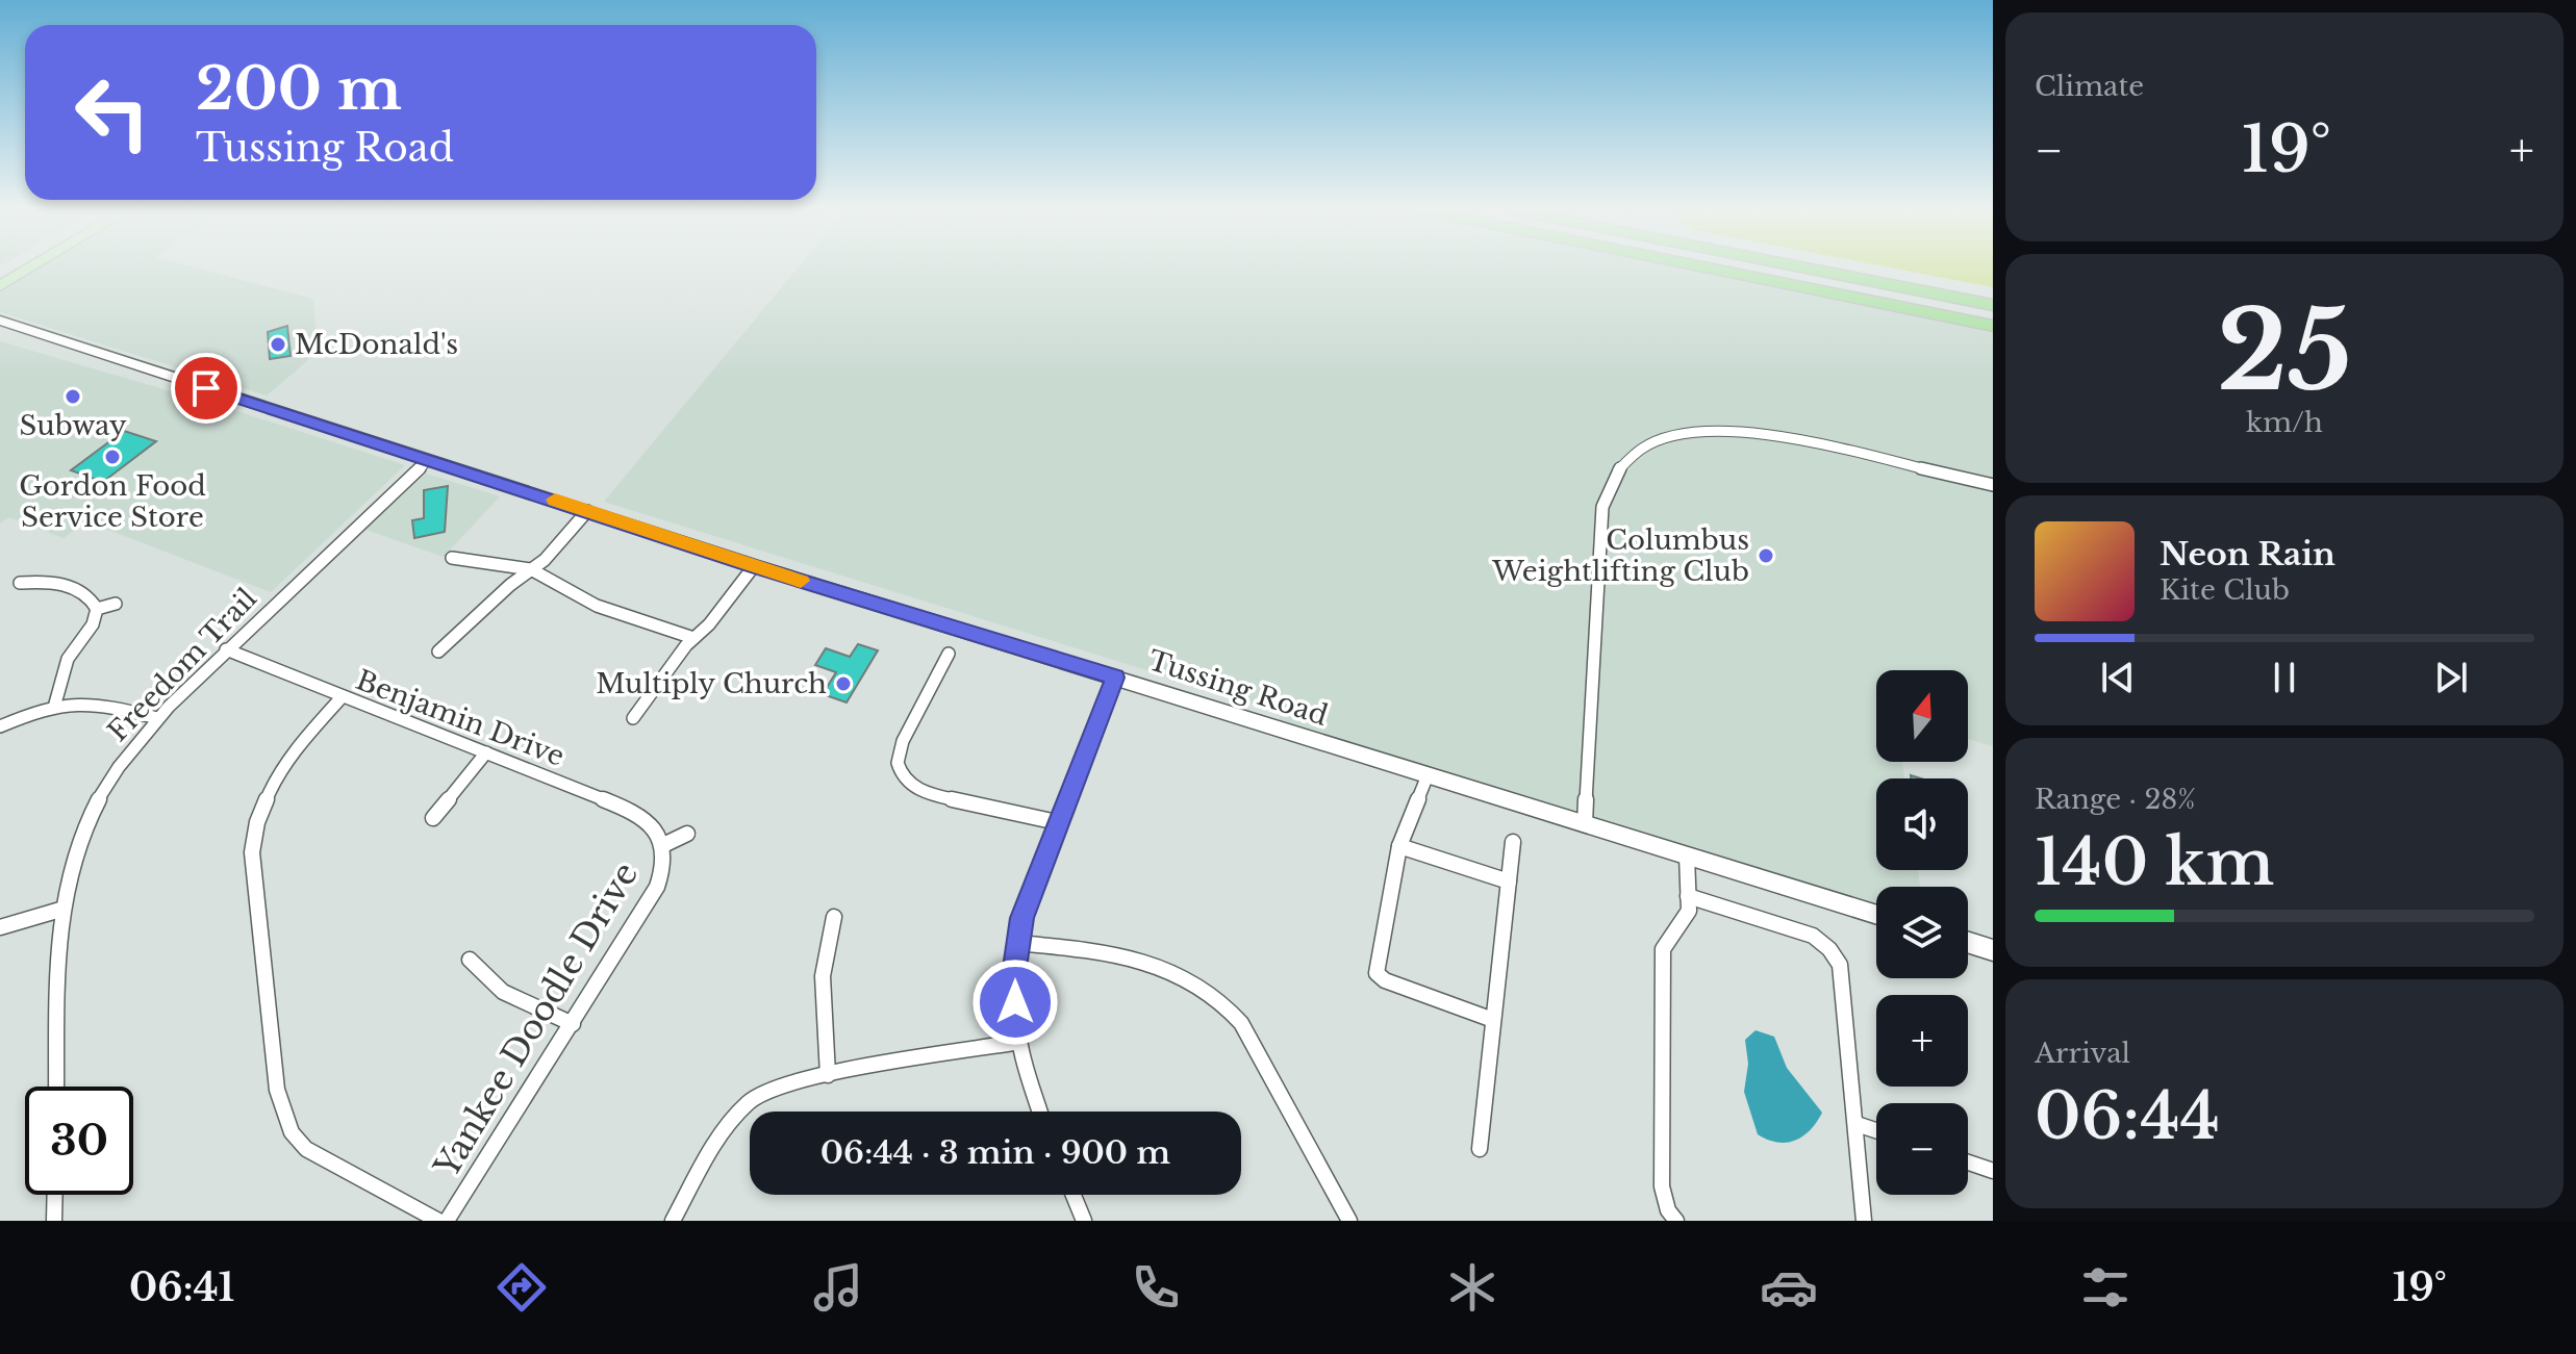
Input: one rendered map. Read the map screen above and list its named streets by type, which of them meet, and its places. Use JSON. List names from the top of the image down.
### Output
{
  "streets": {
    "main road": ["Tussing Road"],
    "street": ["Freedom Trail", "Benjamin Drive", "Yankee Doodle Drive"]
  },
  "crossings": [
    ["Freedom Trail", "Tussing Road"],
    ["Freedom Trail", "Benjamin Drive"],
    ["Benjamin Drive", "Yankee Doodle Drive"]
  ],
  "places": [
    "McDonald's",
    "Subway",
    "Gordon Food Service Store",
    "Columbus Weightlifting Club",
    "Multiply Church"
  ],
  "north": "top",
  "page": {
    "tile": [
      "Climate",
      ["25", "km/h"],
      ["Range · 28%", "140 km"],
      ["Arrival", "06:44"]
    ],
    "turn": ["200 m", "Tussing Road"],
    "heat": ["−", "19°", "+"],
    "song": ["Neon Rain", "Kite Club"],
    "map_buttons": ["+", "−"],
    "limit": "30",
    "trip": "06:44 · 3 min · 900 m",
    "tabs": ["06:41", "19°"]
  }
}
